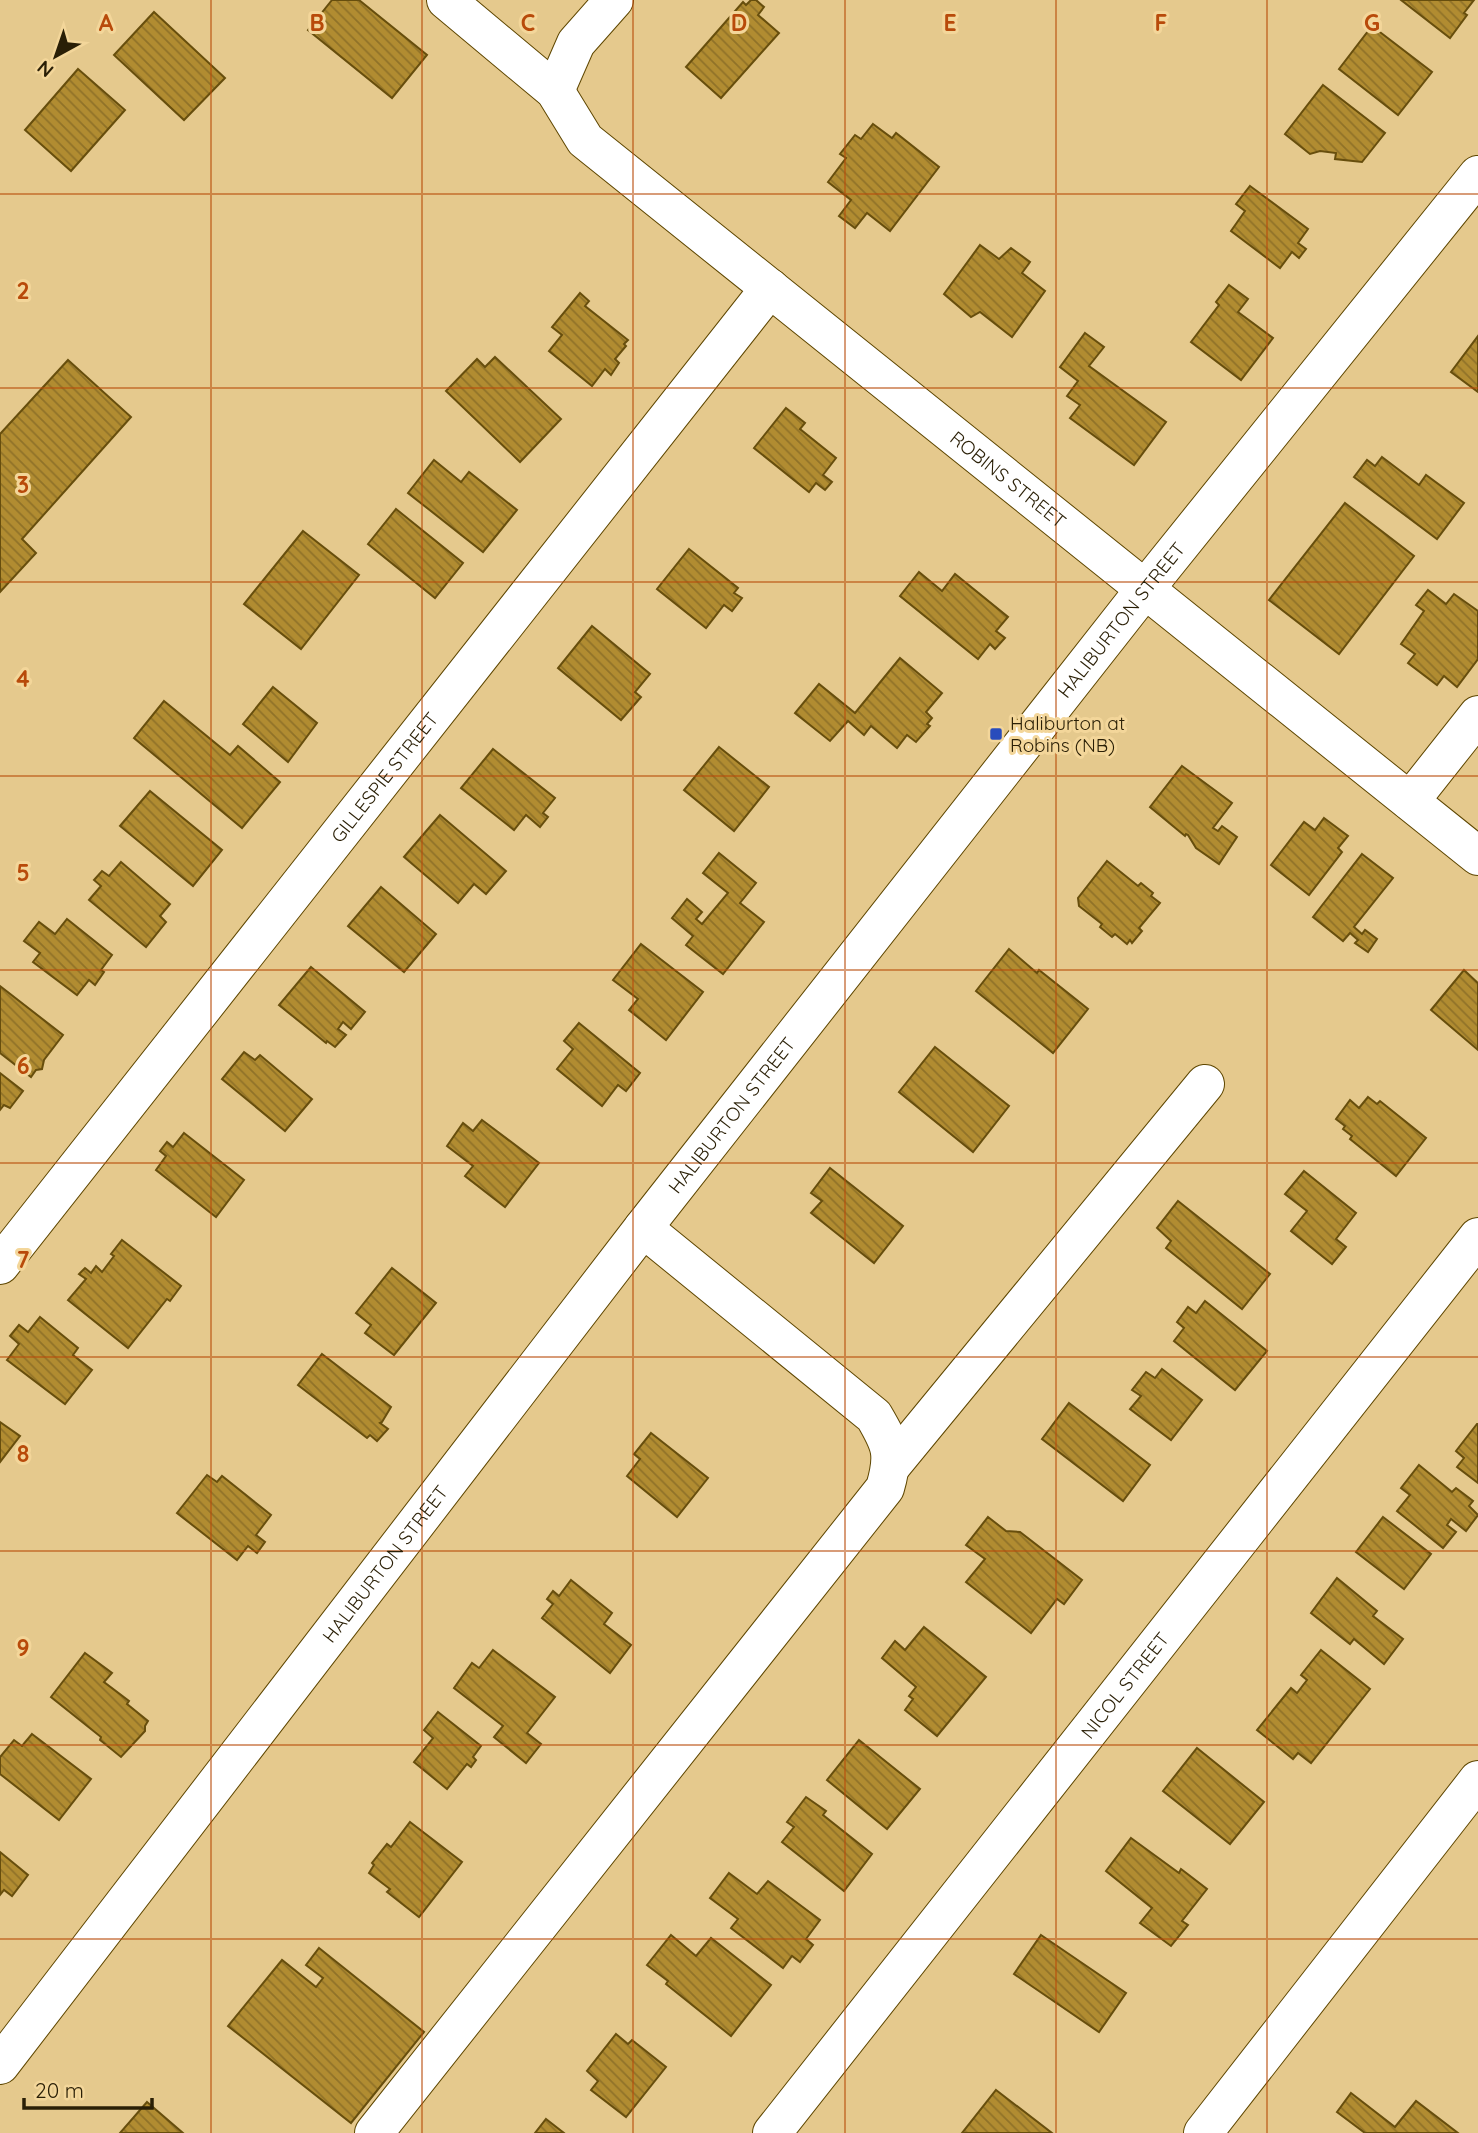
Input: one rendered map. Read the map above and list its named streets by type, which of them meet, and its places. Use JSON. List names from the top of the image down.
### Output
{
  "streets": {
    "main road": [
      "ROBINS STREET",
      "HALIBURTON STREET",
      "GILLESPIE STREET",
      "NICOL STREET"
    ]
  },
  "crossings": [
    ["ROBINS STREET", "HALIBURTON STREET"],
    ["ROBINS STREET", "GILLESPIE STREET"]
  ],
  "places": {
    "transit": ["Haliburton at Robins (NB)"]
  },
  "scale_bar": "20 m",
  "north": "bottom left",
  "grid": {
    "columns": [
      "A",
      "B",
      "C",
      "D",
      "E",
      "F",
      "G"
    ],
    "rows": [
      "2",
      "3",
      "4",
      "5",
      "6",
      "7",
      "8",
      "9"
    ]
  }
}
